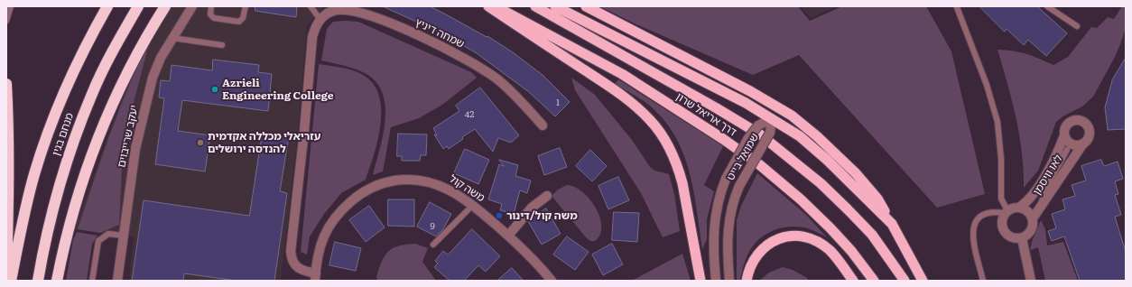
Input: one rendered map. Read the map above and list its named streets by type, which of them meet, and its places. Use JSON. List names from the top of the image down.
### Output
{
  "streets": {
    "highway": ["דרך אריאל שרון", "מנחם בגין"],
    "street": [
      "שמחה דיניץ",
      "יעקב שרייבוים",
      "שמואל בייט",
      "לאו וויסמן",
      "משה קול"
    ]
  },
  "places": ["Azrieli Engineering College", "עזריאלי מכללה אקדמית להנדסה ירושלים", "משה קול/דינור"],
  "house_numbers": ["1", "42", "9"]
}
